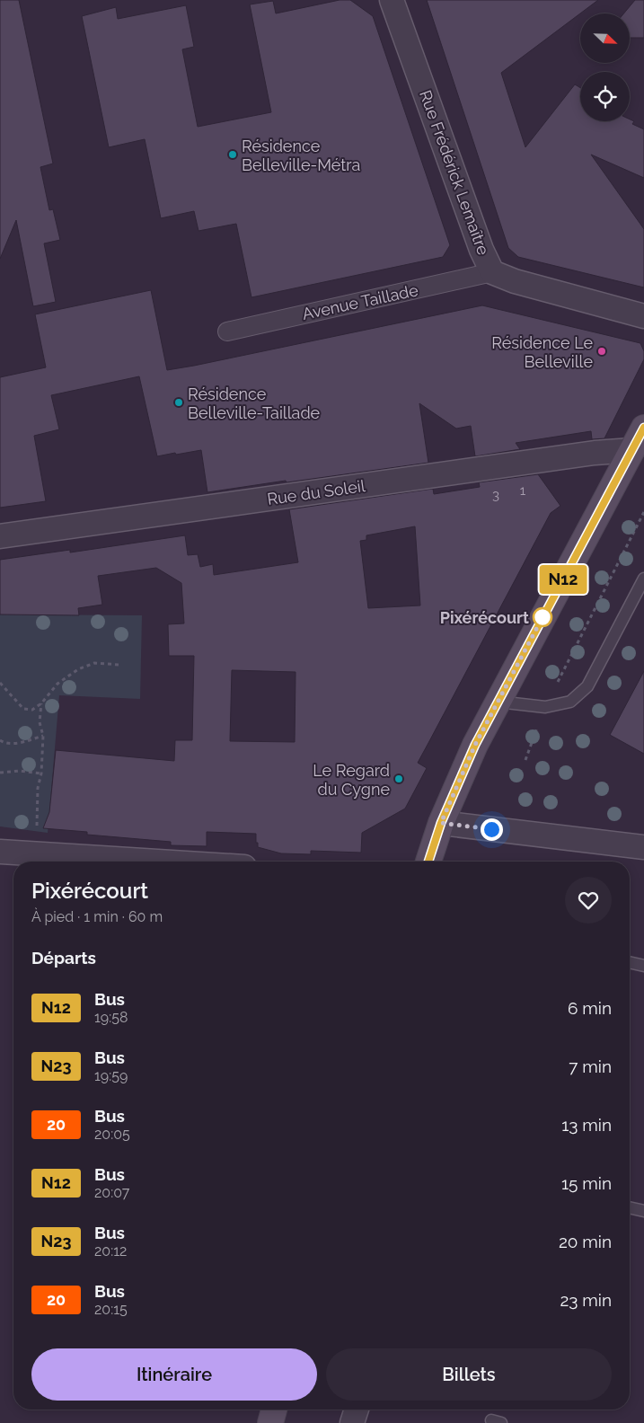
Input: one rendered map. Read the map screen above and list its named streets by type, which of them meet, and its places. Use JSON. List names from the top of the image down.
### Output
{
  "streets": {
    "street": ["Rue Frédérick Lemaître", "Avenue Taillade", "Rue du Soleil"]
  },
  "crossings": [
    ["Rue Frédérick Lemaître", "Avenue Taillade"]
  ],
  "places": [
    "Résidence Belleville-Métra",
    "Résidence Le Belleville",
    "Résidence Belleville-Taillade",
    "Pixérécourt",
    "Le Regard du Cygne"
  ],
  "lines": ["bus line N12"],
  "house_numbers": ["1", "3"],
  "north": "bottom right",
  "page": {
    "on_map": "N12",
    "heading": [
      ["Pixérécourt", "À pied · 1 min · 60 m"],
      "Départs"
    ],
    "list": [
      {
        "mark": "N12",
        "name": "Bus",
        "note": "19:58",
        "value": "6 min"
      },
      {
        "mark": "N23",
        "name": "Bus",
        "note": "19:59",
        "value": "7 min"
      },
      {
        "mark": "20",
        "name": "Bus",
        "note": "20:05",
        "value": "13 min"
      },
      {
        "mark": "N12",
        "name": "Bus",
        "note": "20:07",
        "value": "15 min"
      },
      {
        "mark": "N23",
        "name": "Bus",
        "note": "20:12",
        "value": "20 min"
      },
      {
        "mark": "20",
        "name": "Bus",
        "note": "20:15",
        "value": "23 min"
      }
    ],
    "buttons": ["Itinéraire", "Billets"]
  }
}
